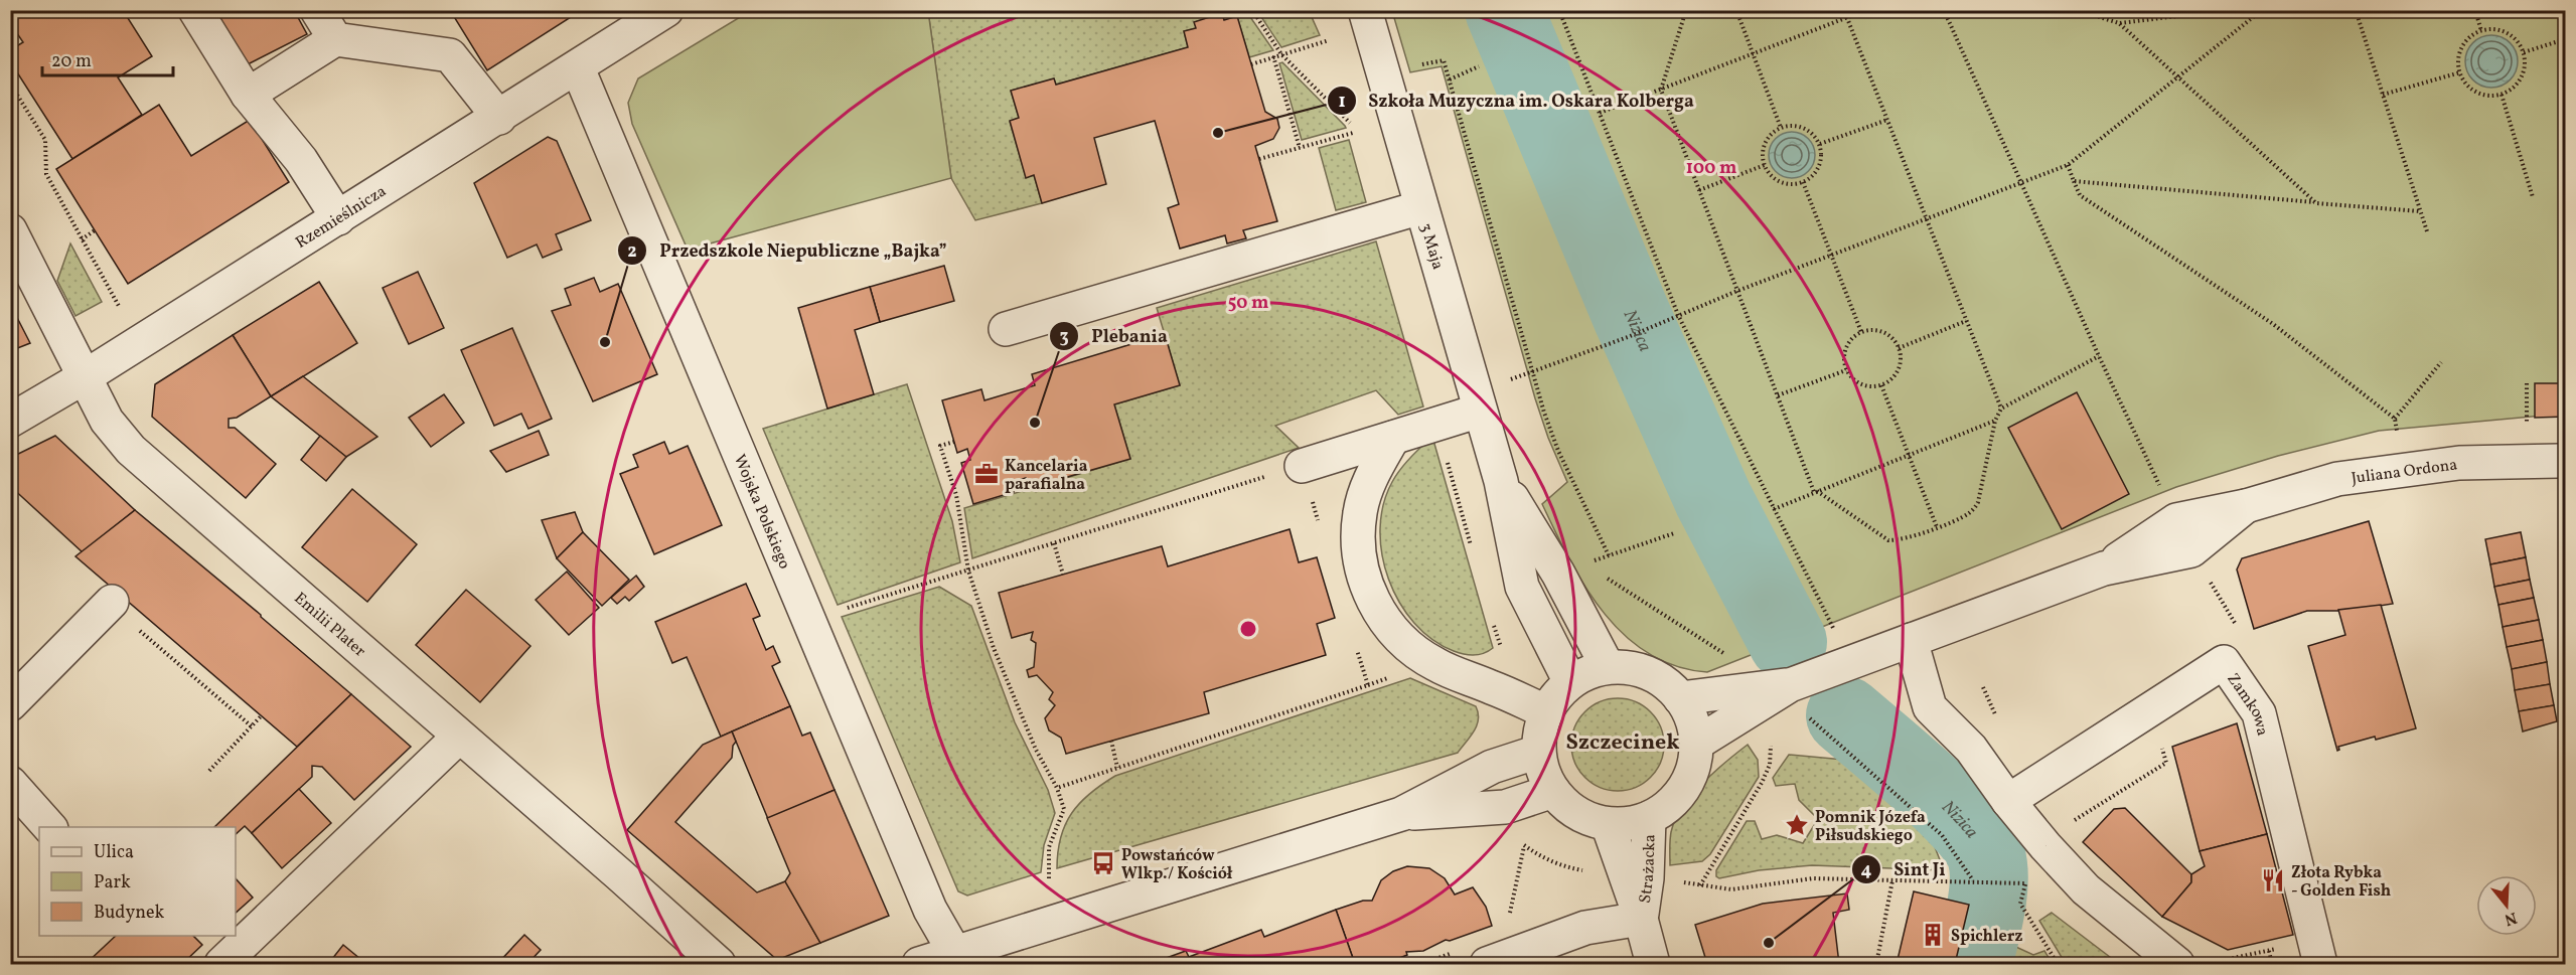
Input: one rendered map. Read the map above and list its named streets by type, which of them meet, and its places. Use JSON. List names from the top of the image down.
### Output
{
  "streets": {
    "street": [
      "Rzemieślnicza",
      "3 Maja",
      "Juliana Ordona",
      "Wojska Polskiego",
      "Emilii Plater",
      "Zamkowa",
      "Strażacka"
    ]
  },
  "crossings": [
    ["Rzemieślnicza", "Wojska Polskiego"],
    ["Rzemieślnicza", "Emilii Plater"],
    ["3 Maja", "Strażacka"]
  ],
  "districts": ["Szczecinek"],
  "water": ["Nizica"],
  "places": {
    "other": [
      "Szkoła Muzyczna im. Oskara Kolberga",
      "Przedszkole Niepubliczne „Bajka”",
      "Plebania",
      "Sint Ji"
    ],
    "office": ["Kancelaria parafialna"],
    "place": ["Pomnik Józefa Piłsudskiego"],
    "bus stop": ["Powstańców Wlkp./ Kościół"],
    "restaurant": ["Złota Rybka - Golden Fish"],
    "building": ["Spichlerz"]
  },
  "legend": ["Ulica", "Park", "Budynek"],
  "scale_bar": "20 m",
  "north": "bottom",
  "rings": ["100 m", "50 m"]
}
